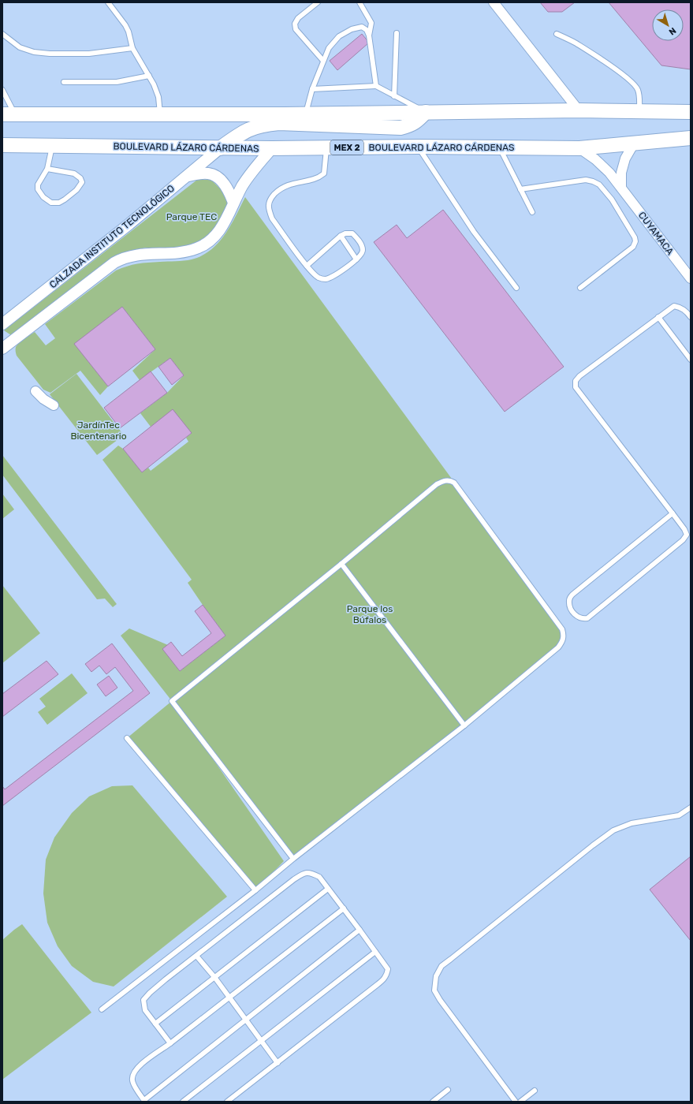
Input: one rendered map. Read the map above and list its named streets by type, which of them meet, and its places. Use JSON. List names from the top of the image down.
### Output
{
  "streets": {
    "main road": ["BOULEVARD LÁZARO CÁRDENAS", "MEX 2"],
    "street": ["CUYAMACA", "CALZADA INSTITUTO TECNOLÓGICO"]
  },
  "crossings": [
    ["BOULEVARD LÁZARO CÁRDENAS", "CUYAMACA"],
    ["BOULEVARD LÁZARO CÁRDENAS", "CALZADA INSTITUTO TECNOLÓGICO"]
  ],
  "parks": ["Parque TEC", "JardínTec Bicentenario", "Parque los Búfalos"],
  "north": "bottom right"
}
